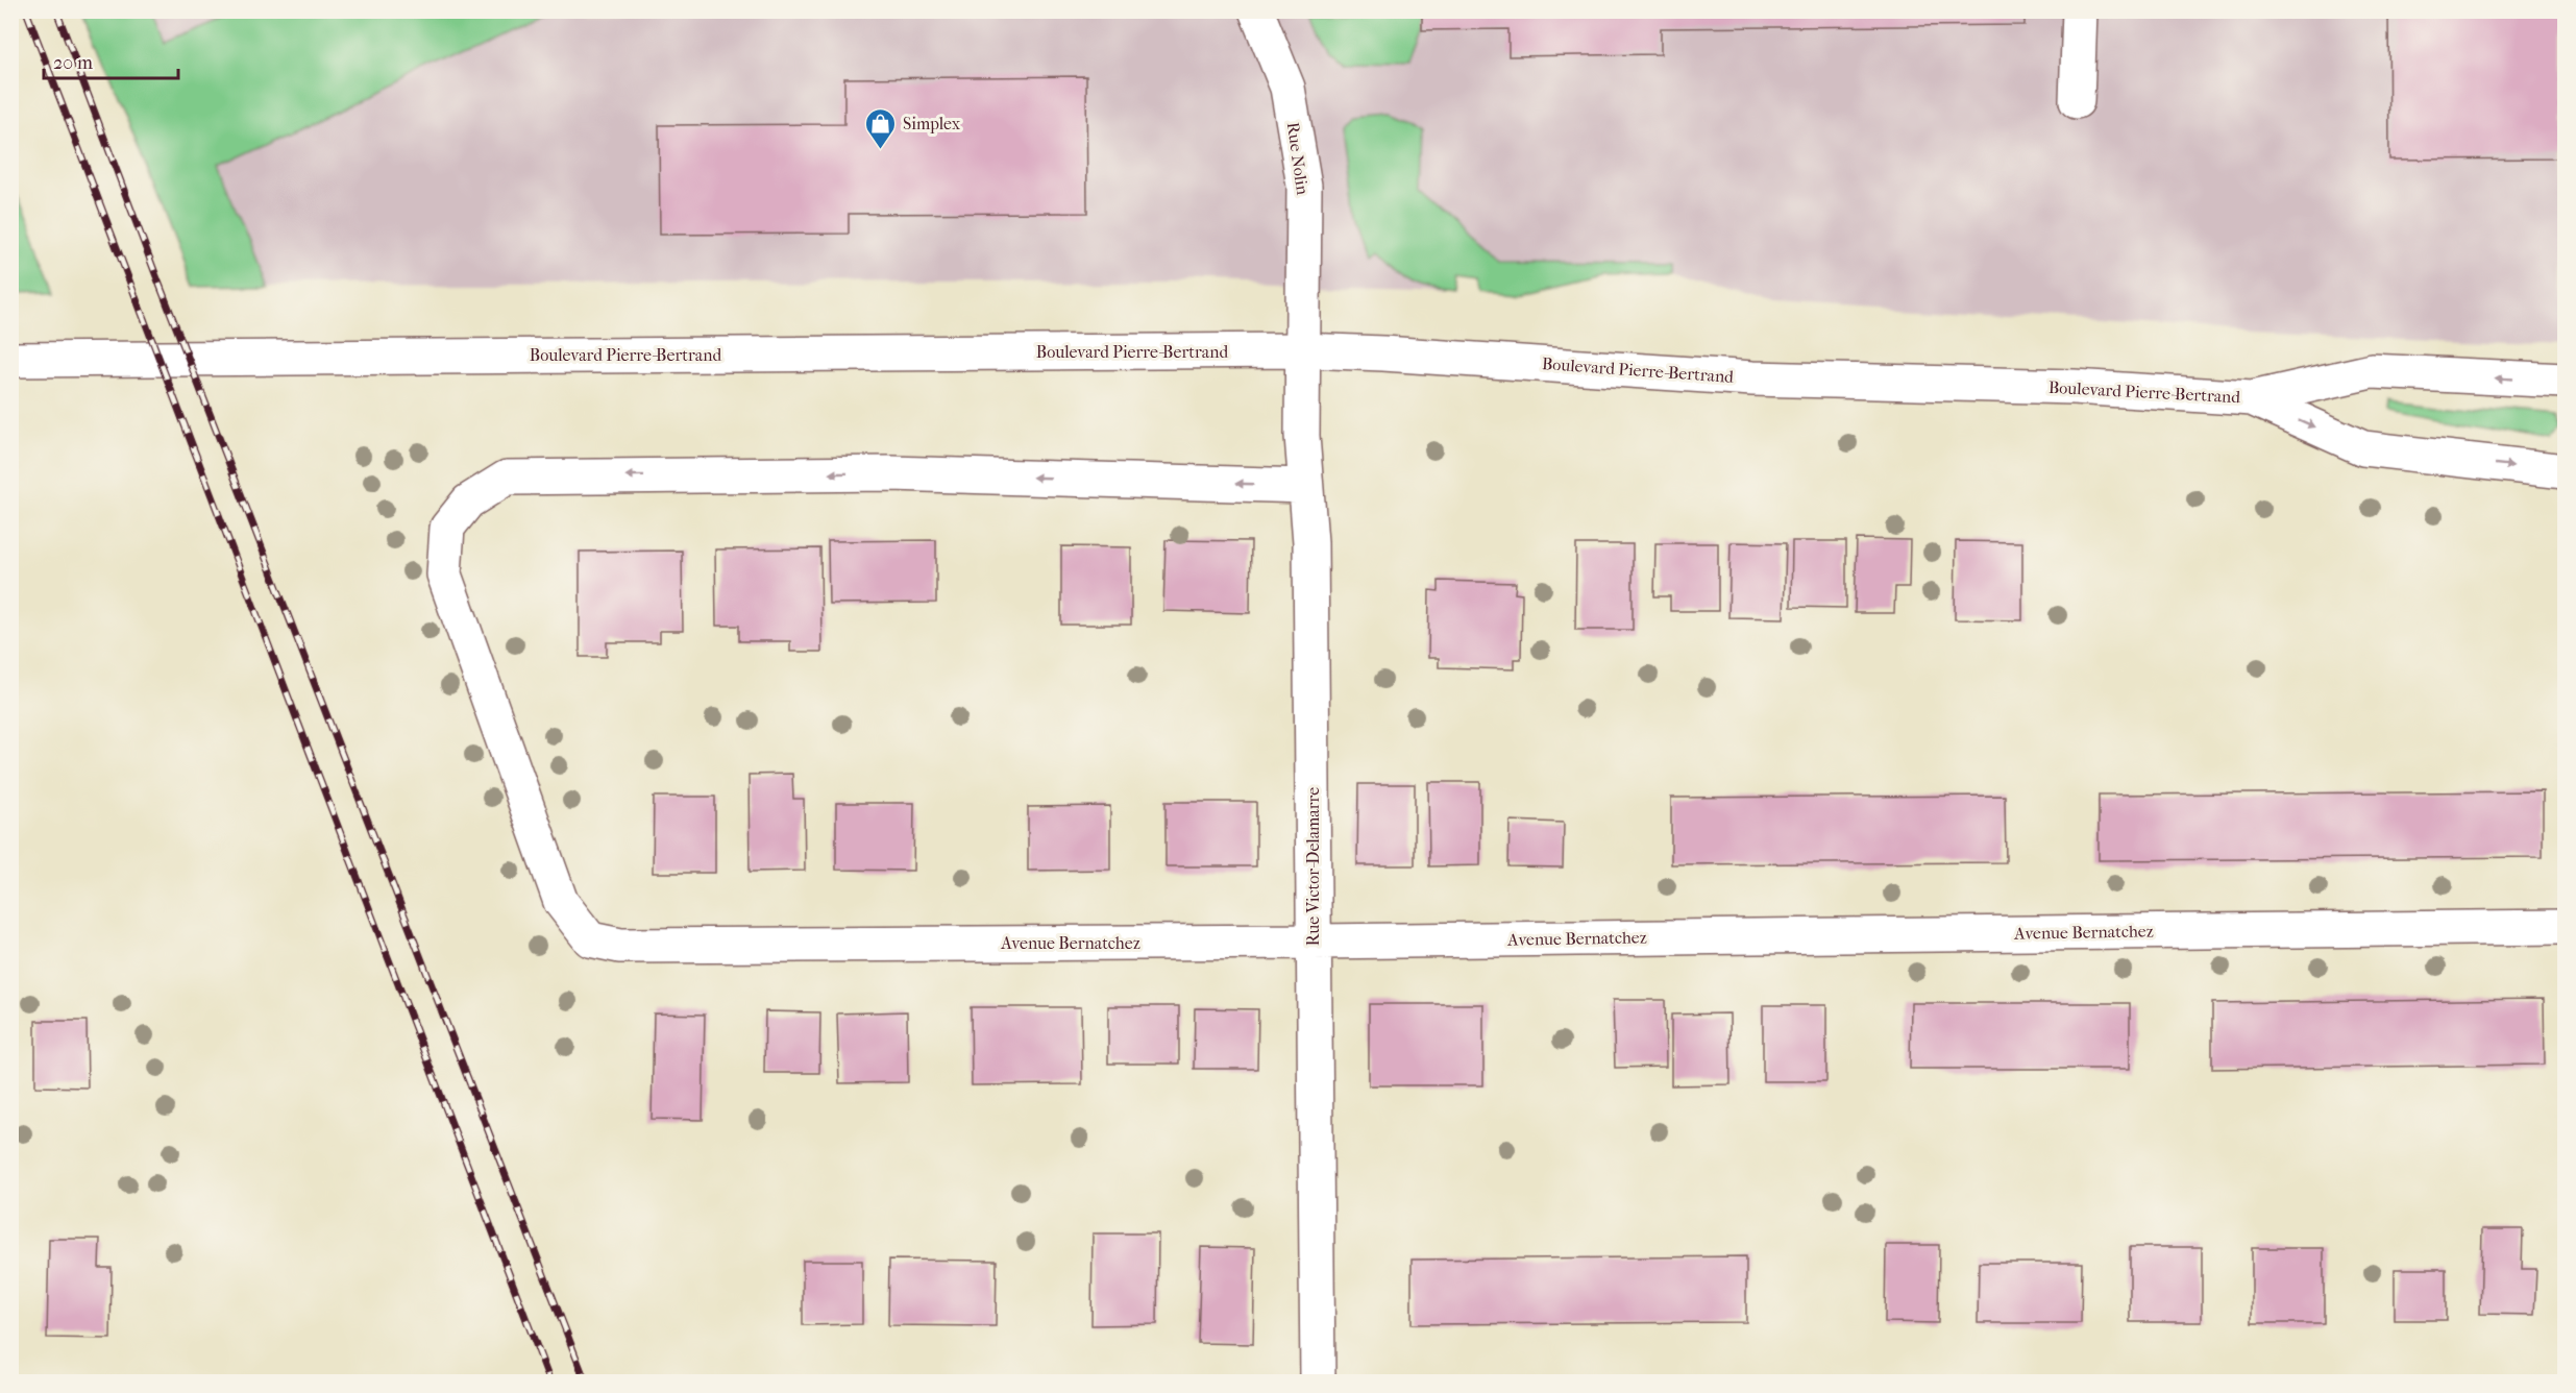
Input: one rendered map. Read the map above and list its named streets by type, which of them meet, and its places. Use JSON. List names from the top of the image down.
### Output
{
  "streets": {
    "street": [
      "Rue Nolin",
      "Boulevard Pierre-Bertrand",
      "Rue Victor-Delamarre",
      "Avenue Bernatchez"
    ]
  },
  "crossings": [
    ["Rue Nolin", "Boulevard Pierre-Bertrand"],
    ["Rue Nolin", "Rue Victor-Delamarre"],
    ["Boulevard Pierre-Bertrand", "Rue Victor-Delamarre"],
    ["Rue Victor-Delamarre", "Avenue Bernatchez"]
  ],
  "places": {
    "shop": ["Simplex"]
  },
  "scale_bar": "20 m"
}
